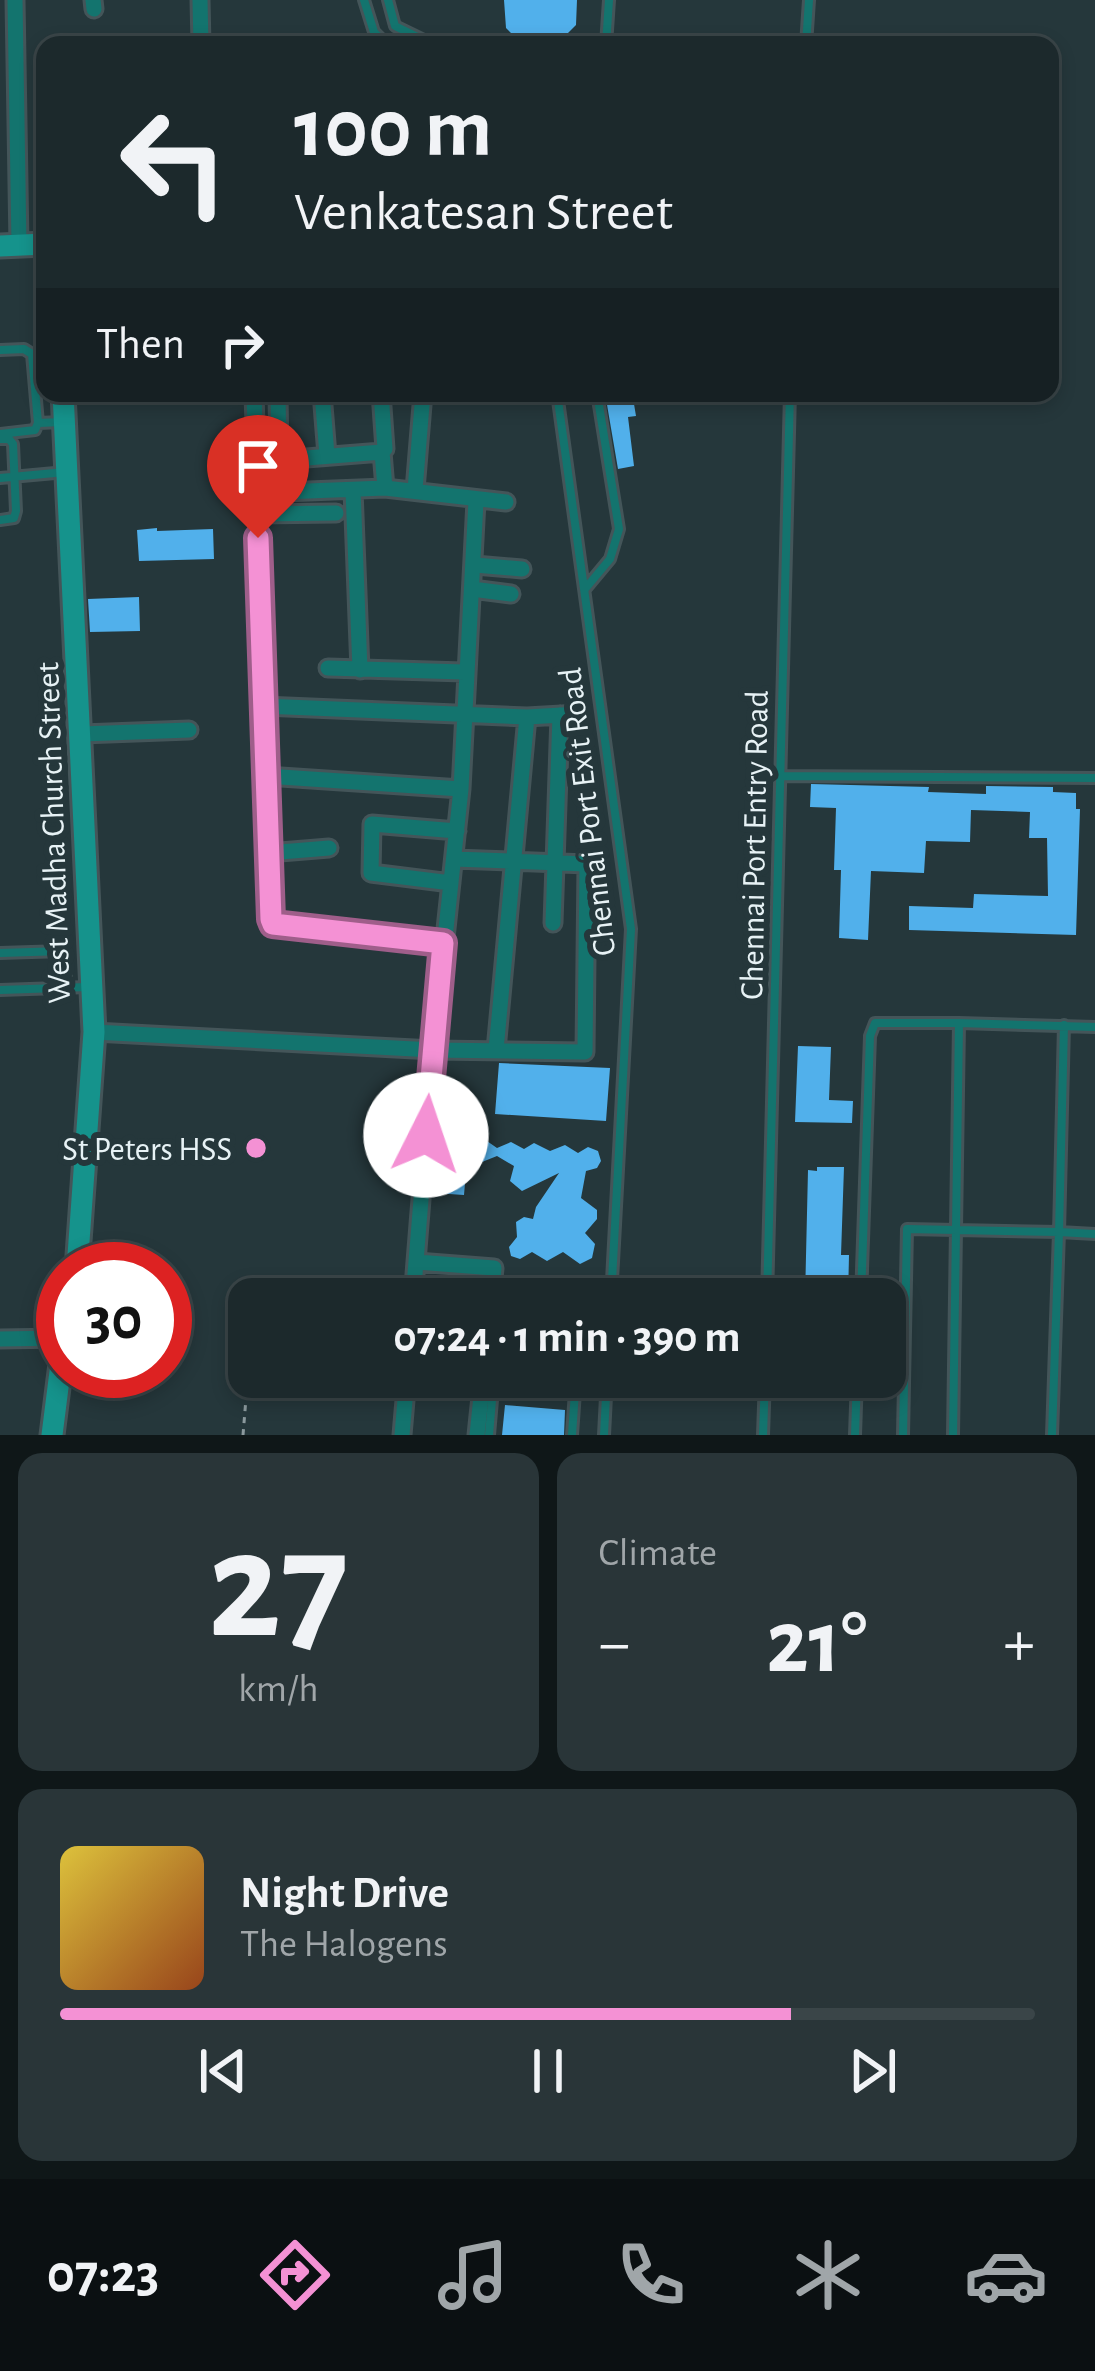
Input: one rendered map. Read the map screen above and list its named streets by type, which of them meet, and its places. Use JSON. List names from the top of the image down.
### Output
{
  "streets": {
    "main road": ["West Madha Church Street"],
    "lane": ["Chennai Port Exit Road", "Chennai Port Entry Road"]
  },
  "places": ["St Peters HSS"],
  "page": {
    "turn": ["100 m", "Venkatesan Street"],
    "then": "Then",
    "limit": "30",
    "trip": "07:24 · 1 min · 390 m",
    "tile": [
      ["27", "km/h"],
      "Climate"
    ],
    "heat": ["−", "21°", "+"],
    "song": ["Night Drive", "The Halogens"],
    "tabs": "07:23"
  }
}
